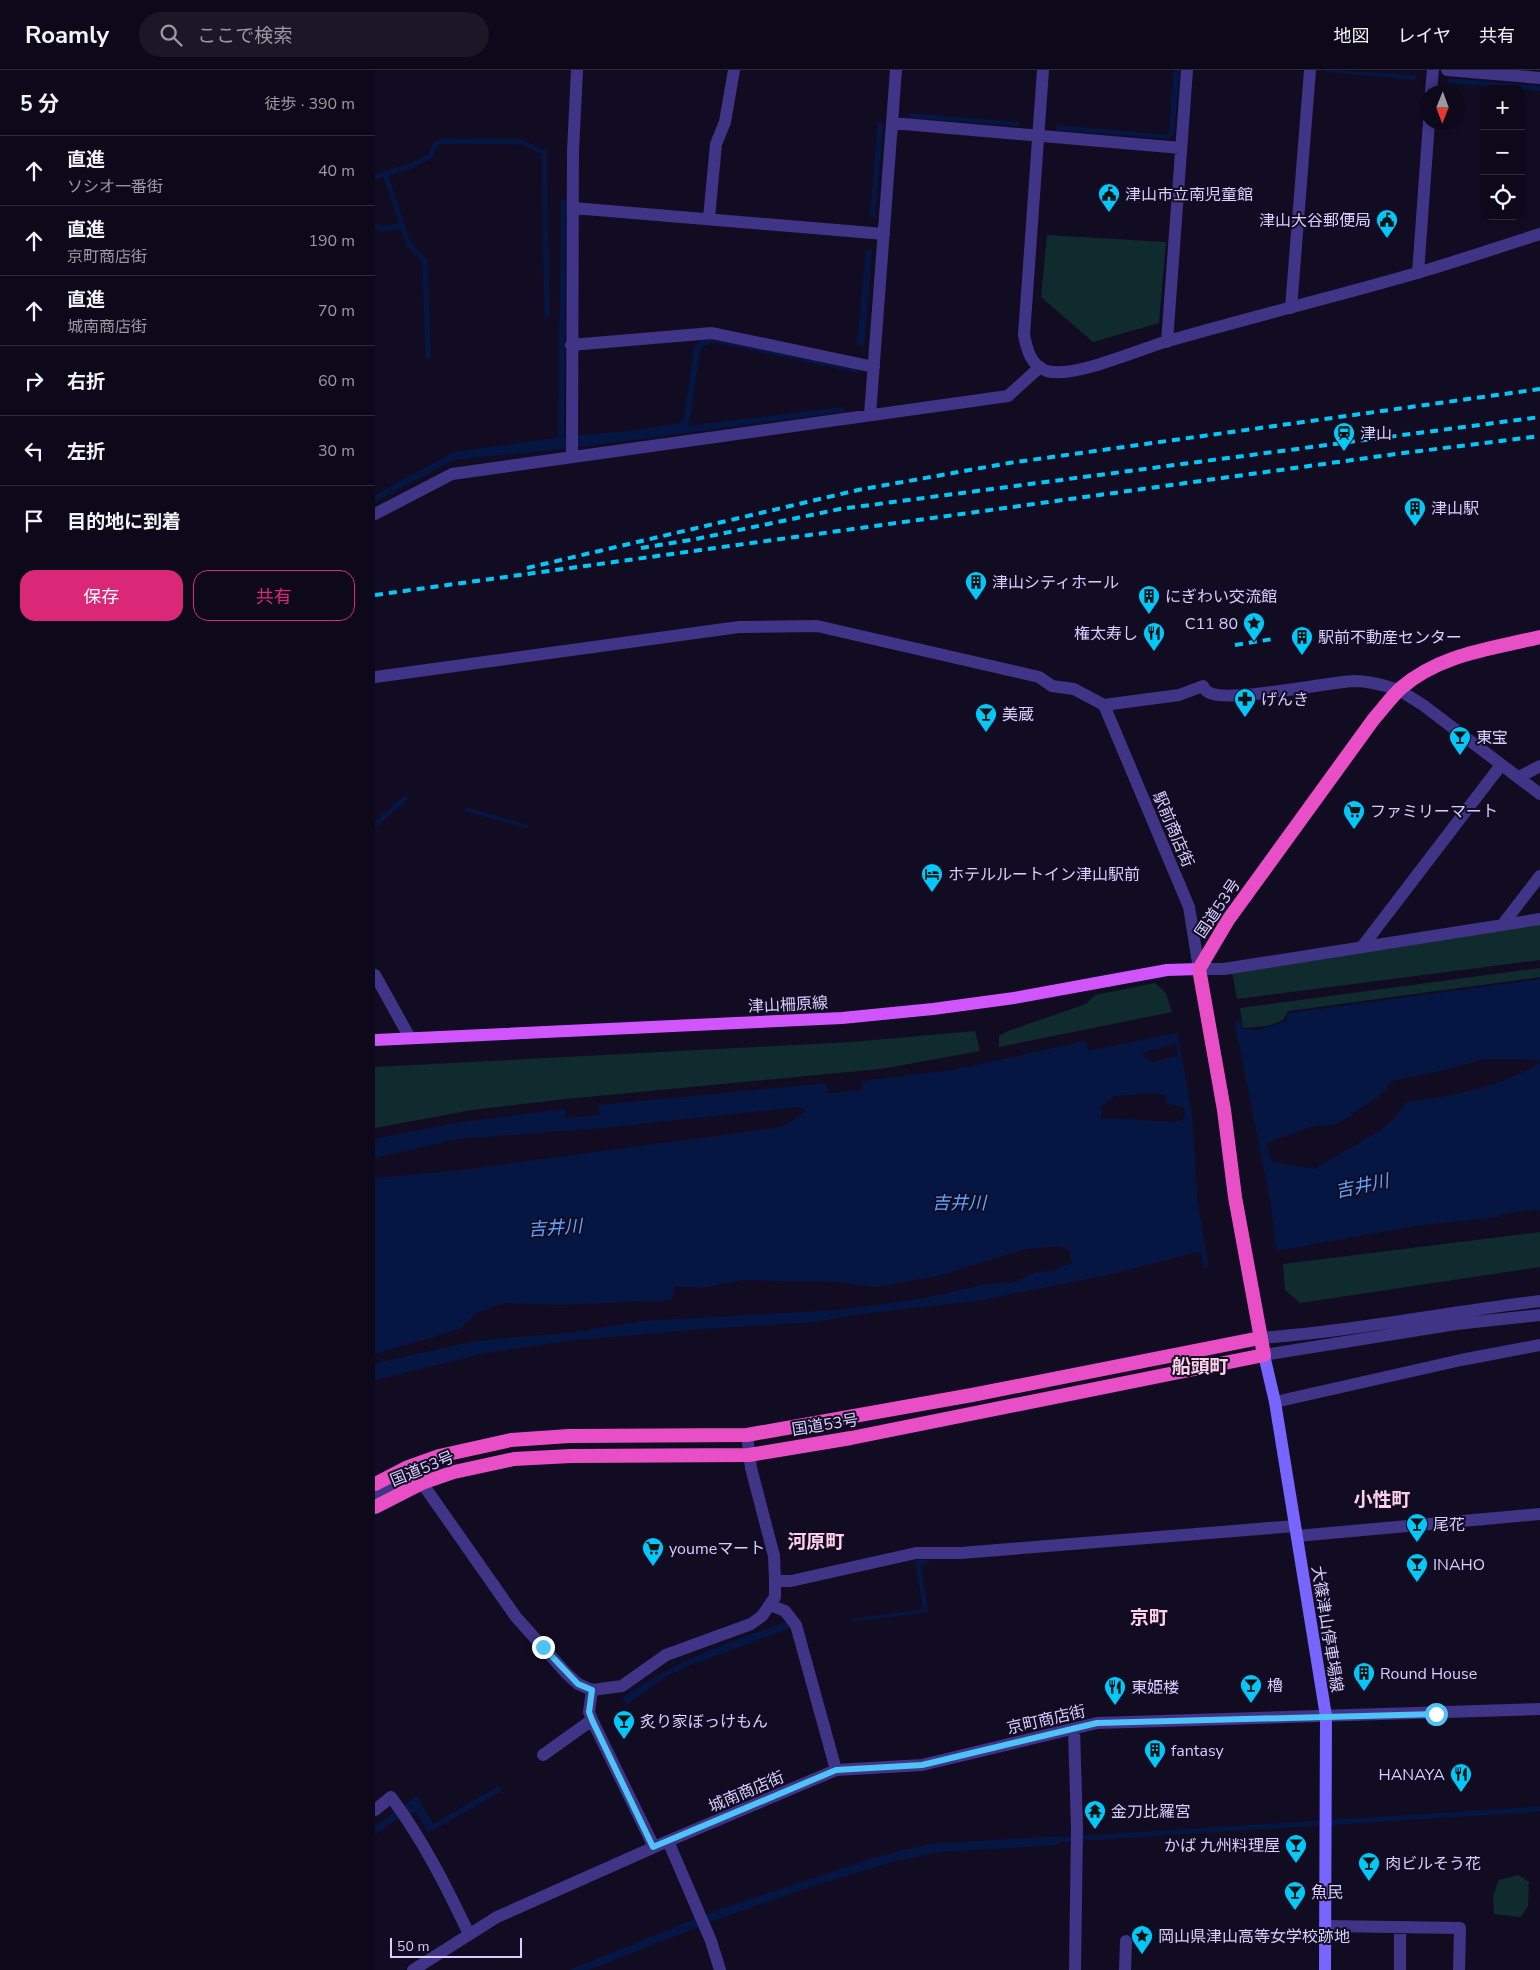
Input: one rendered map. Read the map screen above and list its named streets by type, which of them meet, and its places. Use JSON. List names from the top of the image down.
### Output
{
  "streets": {
    "highway": ["国道53号"],
    "main road": ["津山柵原線", "大篠津山停車場線"],
    "street": ["駅前商店街", "京町商店街", "城南商店街"]
  },
  "crossings": [
    ["駅前商店街", "国道53号"],
    ["駅前商店街", "津山柵原線"],
    ["国道53号", "津山柵原線"],
    ["国道53号", "大篠津山停車場線"],
    ["大篠津山停車場線", "京町商店街"],
    ["京町商店街", "城南商店街"]
  ],
  "districts": [
    "船頭町",
    "小性町",
    "河原町",
    "京町"
  ],
  "water": ["吉井川"],
  "places": {
    "public building": ["津山市立南児童館", "津山大谷郵便局"],
    "station": ["津山"],
    "building": [
      "津山駅",
      "津山シティホール",
      "にぎわい交流館",
      "駅前不動産センター",
      "Round House",
      "fantasy"
    ],
    "place": ["C11 80", "岡山県津山高等女学校跡地"],
    "restaurant": ["権太寿し", "東姫楼", "HANAYA"],
    "pharmacy": ["げんき"],
    "bar": [
      "美蔵",
      "東宝",
      "尾花",
      "INAHO",
      "櫓",
      "炙り家ぼっけもん",
      "かば 九州料理屋",
      "肉ビルそう花",
      "魚民"
    ],
    "supermarket": ["ファミリーマート", "youmeマート"],
    "hotel": ["ホテルルートイン津山駅前"],
    "temple": ["金刀比羅宮"]
  },
  "scale_bar": "50 m",
  "north": "bottom",
  "page": {
    "header": "Roamly",
    "search": "ここで検索",
    "nav": ["地図", "レイヤ", "共有"],
    "heading": ["5 分", "徒歩 · 390 m"],
    "map_buttons": ["+", "−"],
    "list": [
      ["直進", "ソシオ一番街", "40 m"],
      ["直進", "京町商店街", "190 m"],
      ["直進", "城南商店街", "70 m"],
      ["右折", "60 m"],
      ["左折", "30 m"],
      "目的地に到着"
    ],
    "buttons": ["保存", "共有"],
    "scale": "50 m"
  }
}
